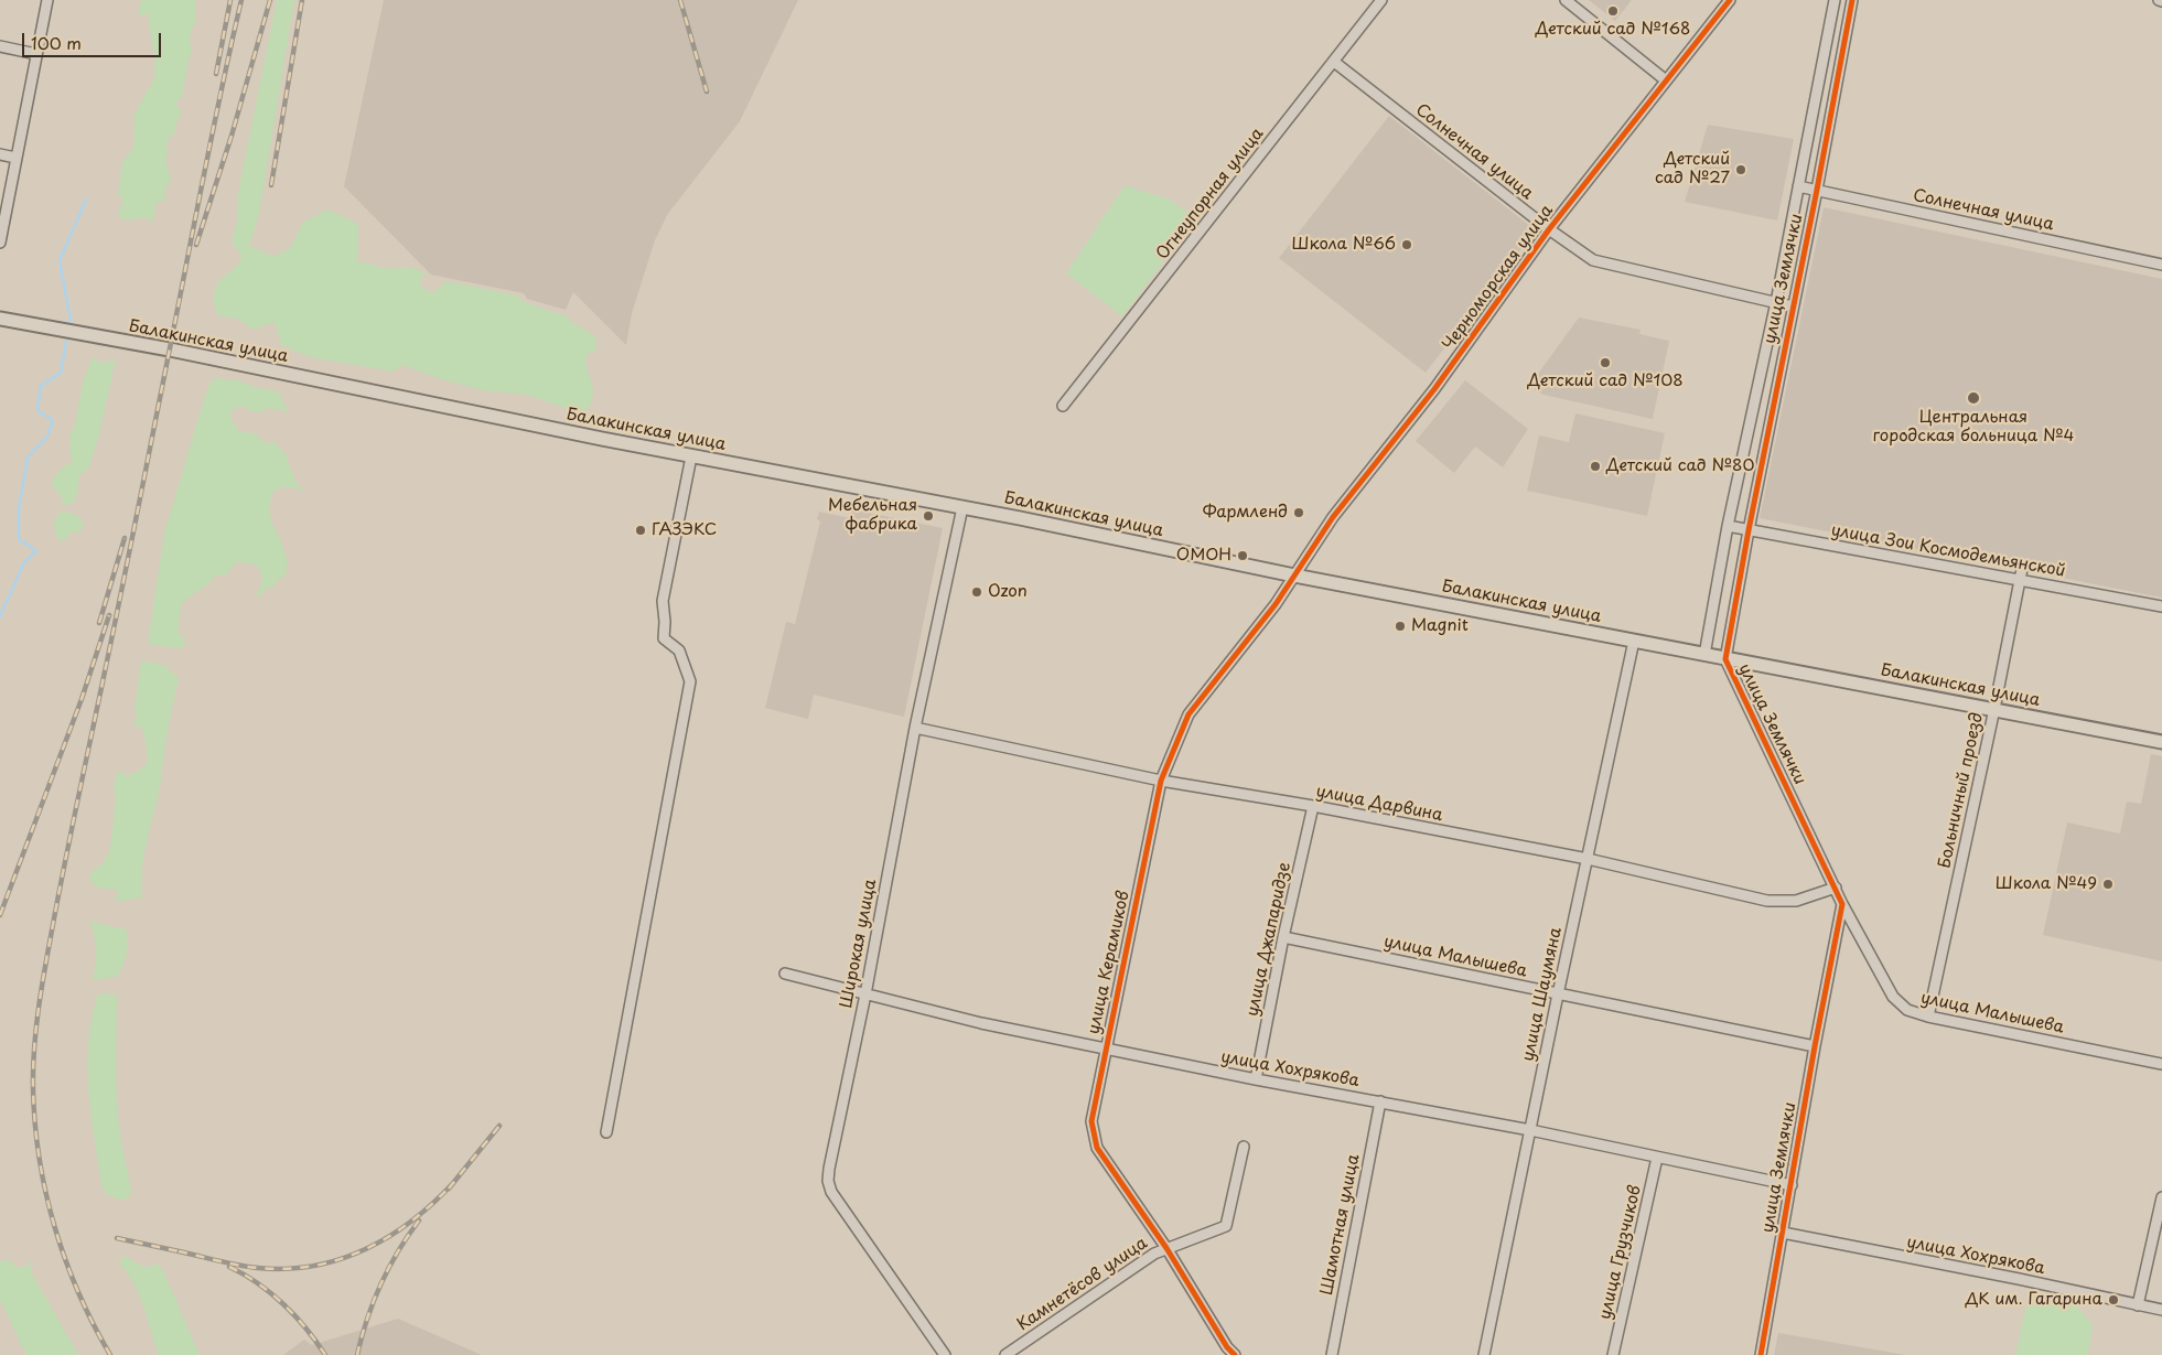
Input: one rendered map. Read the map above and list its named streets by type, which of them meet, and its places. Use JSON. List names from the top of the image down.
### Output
{
  "streets": {
    "main road": ["Балакинская улица"],
    "street": [
      "Солнечная улица",
      "Огнеупорная улица",
      "Черноморская улица",
      "улица Землячки",
      "улица Зои Космодемьянской",
      "Больничный проезд",
      "улица Дарвина",
      "улица Джапаридзе",
      "Широкая улица",
      "улица Малышева",
      "улица Керамиков",
      "улица Шаумяна",
      "улица Хохрякова",
      "Шамотная улица",
      "улица Грузчиков",
      "Камнетёсов улица"
    ]
  },
  "crossings": [
    ["Солнечная улица", "Огнеупорная улица"],
    ["Солнечная улица", "Черноморская улица"],
    ["Солнечная улица", "улица Землячки"],
    ["Черноморская улица", "Балакинская улица"],
    ["Черноморская улица", "улица Керамиков"],
    ["улица Землячки", "Балакинская улица"],
    ["улица Землячки", "улица Зои Космодемьянской"],
    ["улица Землячки", "улица Дарвина"],
    ["улица Землячки", "улица Малышева"],
    ["улица Землячки", "улица Хохрякова"],
    ["Балакинская улица", "Больничный проезд"],
    ["Балакинская улица", "Широкая улица"],
    ["Балакинская улица", "улица Керамиков"],
    ["Балакинская улица", "улица Шаумяна"],
    ["улица Зои Космодемьянской", "Больничный проезд"],
    ["Больничный проезд", "улица Малышева"],
    ["улица Дарвина", "улица Джапаридзе"],
    ["улица Дарвина", "Широкая улица"],
    ["улица Дарвина", "улица Керамиков"],
    ["улица Дарвина", "улица Шаумяна"],
    ["улица Джапаридзе", "улица Малышева"],
    ["улица Джапаридзе", "улица Хохрякова"],
    ["Широкая улица", "улица Хохрякова"],
    ["улица Малышева", "улица Шаумяна"],
    ["улица Керамиков", "улица Хохрякова"],
    ["улица Керамиков", "Камнетёсов улица"],
    ["улица Шаумяна", "улица Хохрякова"],
    ["улица Хохрякова", "Шамотная улица"],
    ["улица Хохрякова", "улица Грузчиков"]
  ],
  "places": [
    "Детский сад №168",
    "Детский сад №27",
    "Школа №66",
    "Детский сад №108",
    "Центральная городская больница №4",
    "Детский сад №80",
    "Фармленд",
    "Мебельная фабрика",
    "ГАЗЭКС",
    "ОМОН",
    "Ozon",
    "Magnit",
    "Школа №49",
    "ДК им. Гагарина"
  ],
  "scale_bar": "100 m"
}
